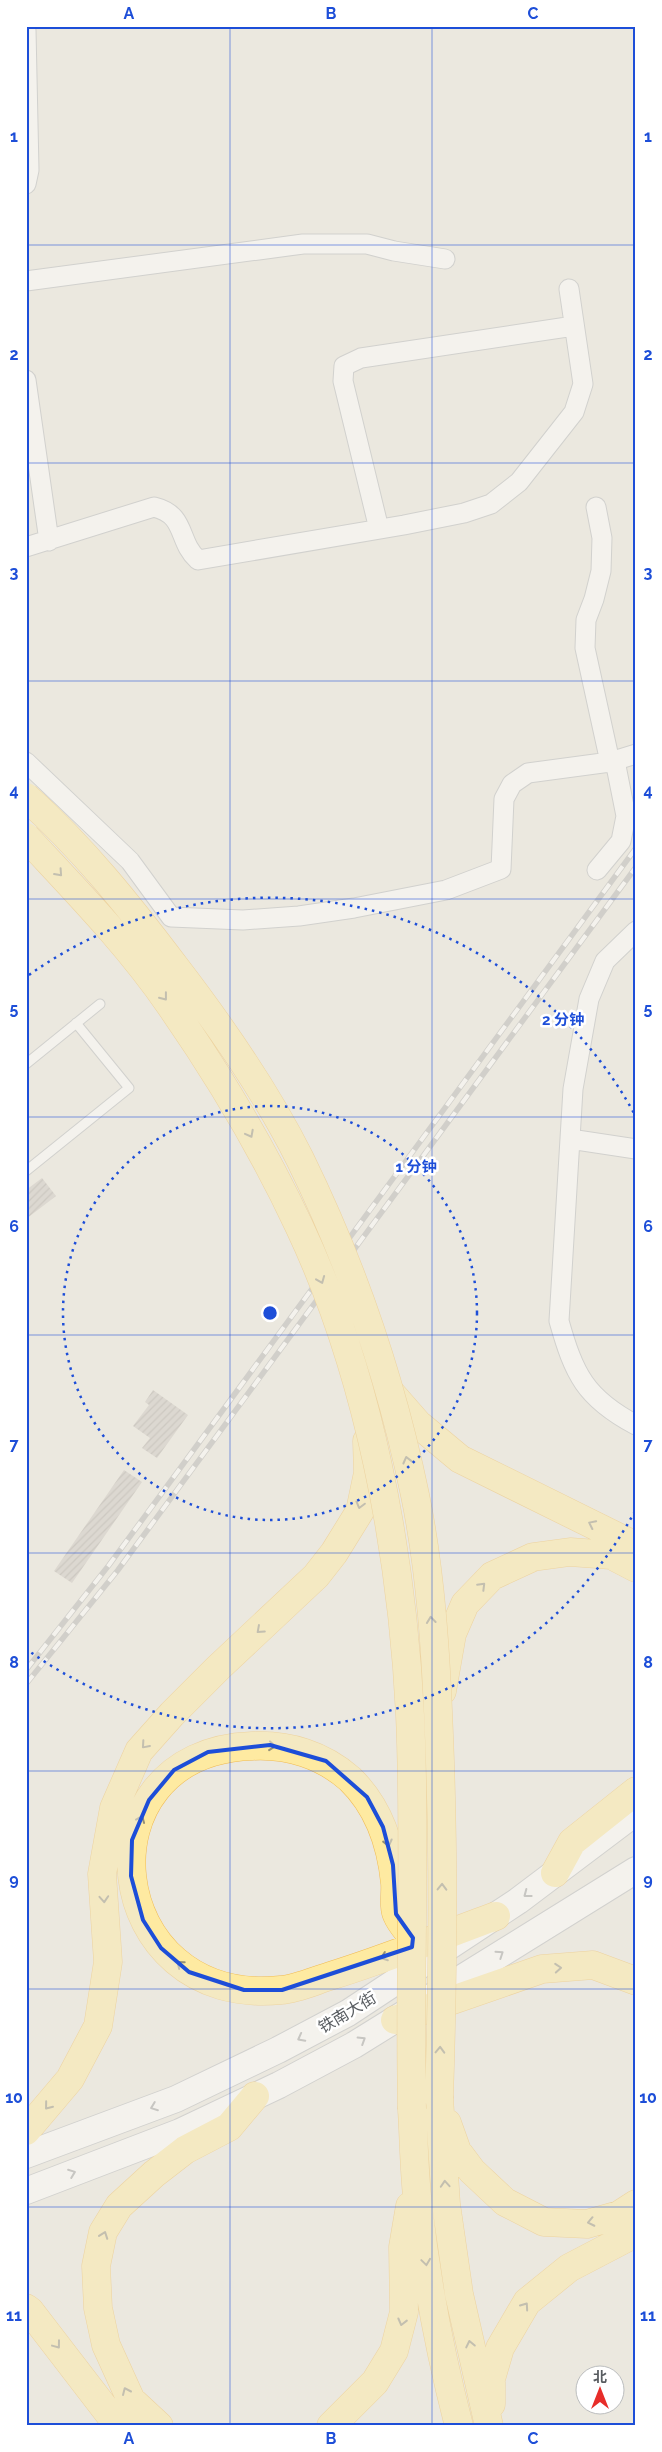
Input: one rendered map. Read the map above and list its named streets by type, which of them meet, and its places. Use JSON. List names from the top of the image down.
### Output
{
  "streets": {
    "main road": ["铁南大街"]
  },
  "north": "top",
  "grid": {
    "columns": ["A", "B", "C"],
    "rows": [
      "1",
      "2",
      "3",
      "4",
      "5",
      "6",
      "7",
      "8",
      "9",
      "10",
      "11"
    ]
  },
  "rings": ["2 分钟", "1 分钟"]
}
